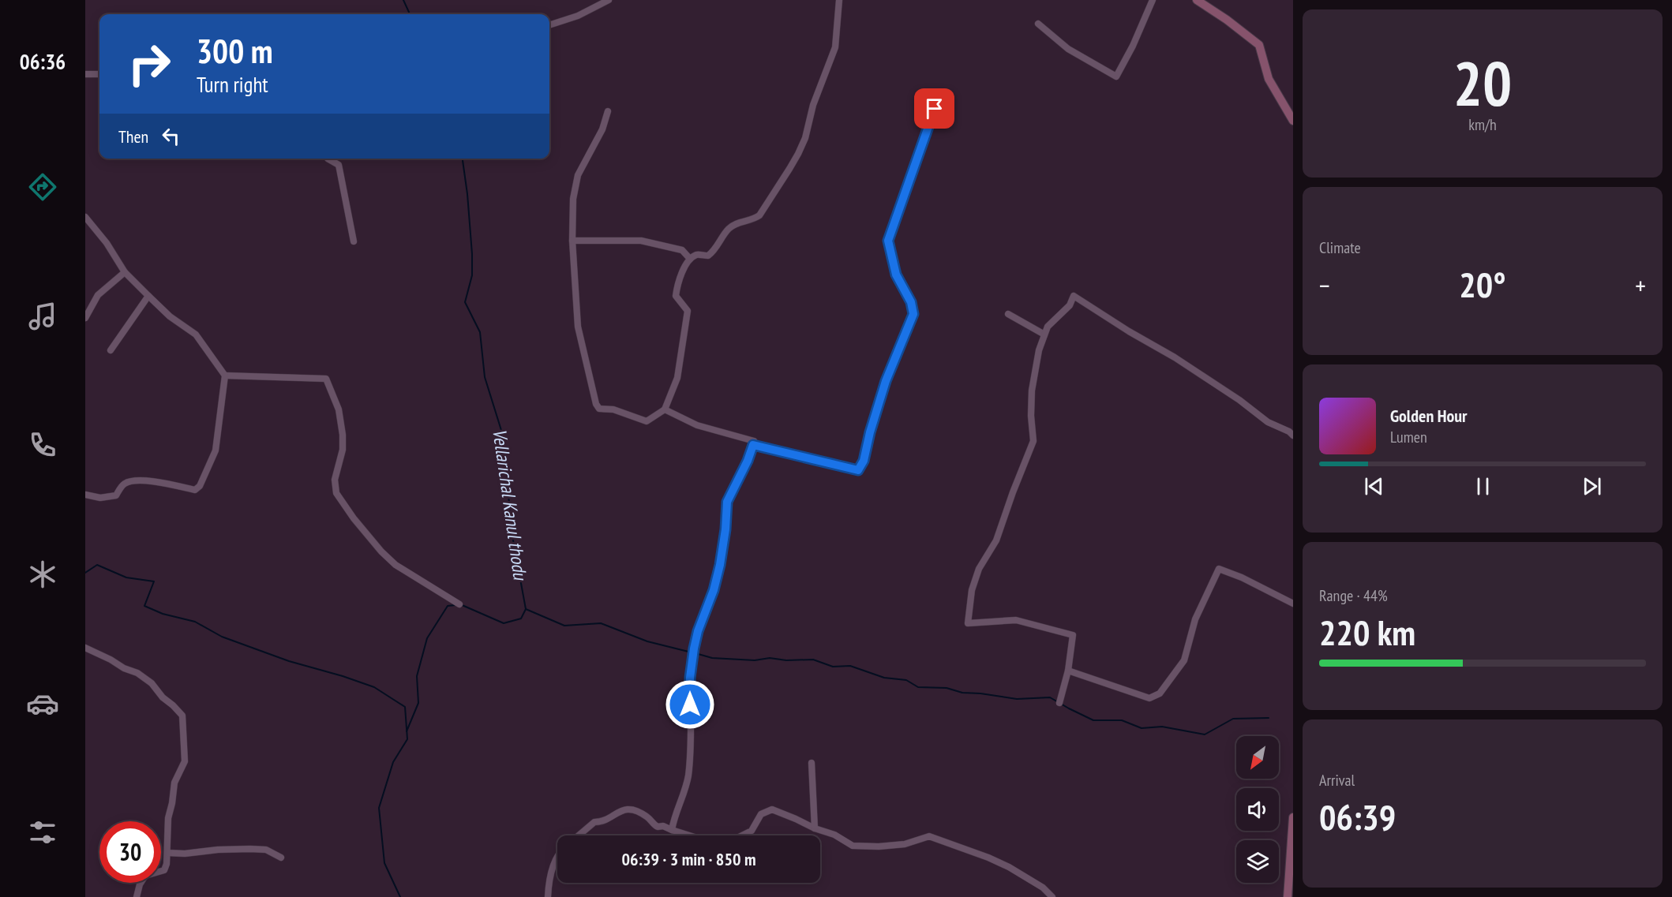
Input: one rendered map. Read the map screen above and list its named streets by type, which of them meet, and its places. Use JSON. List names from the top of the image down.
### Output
{
  "water": ["Vellarichal Kanul thodu"],
  "north": "bottom left",
  "page": {
    "tabs": "06:36",
    "tile": [
      ["20", "km/h"],
      "Climate",
      ["Range · 44%", "220 km"],
      ["Arrival", "06:39"]
    ],
    "turn": ["300 m", "Turn right"],
    "then": "Then",
    "heat": ["−", "20°", "+"],
    "song": ["Golden Hour", "Lumen"],
    "limit": "30",
    "trip": "06:39 · 3 min · 850 m"
  }
}
